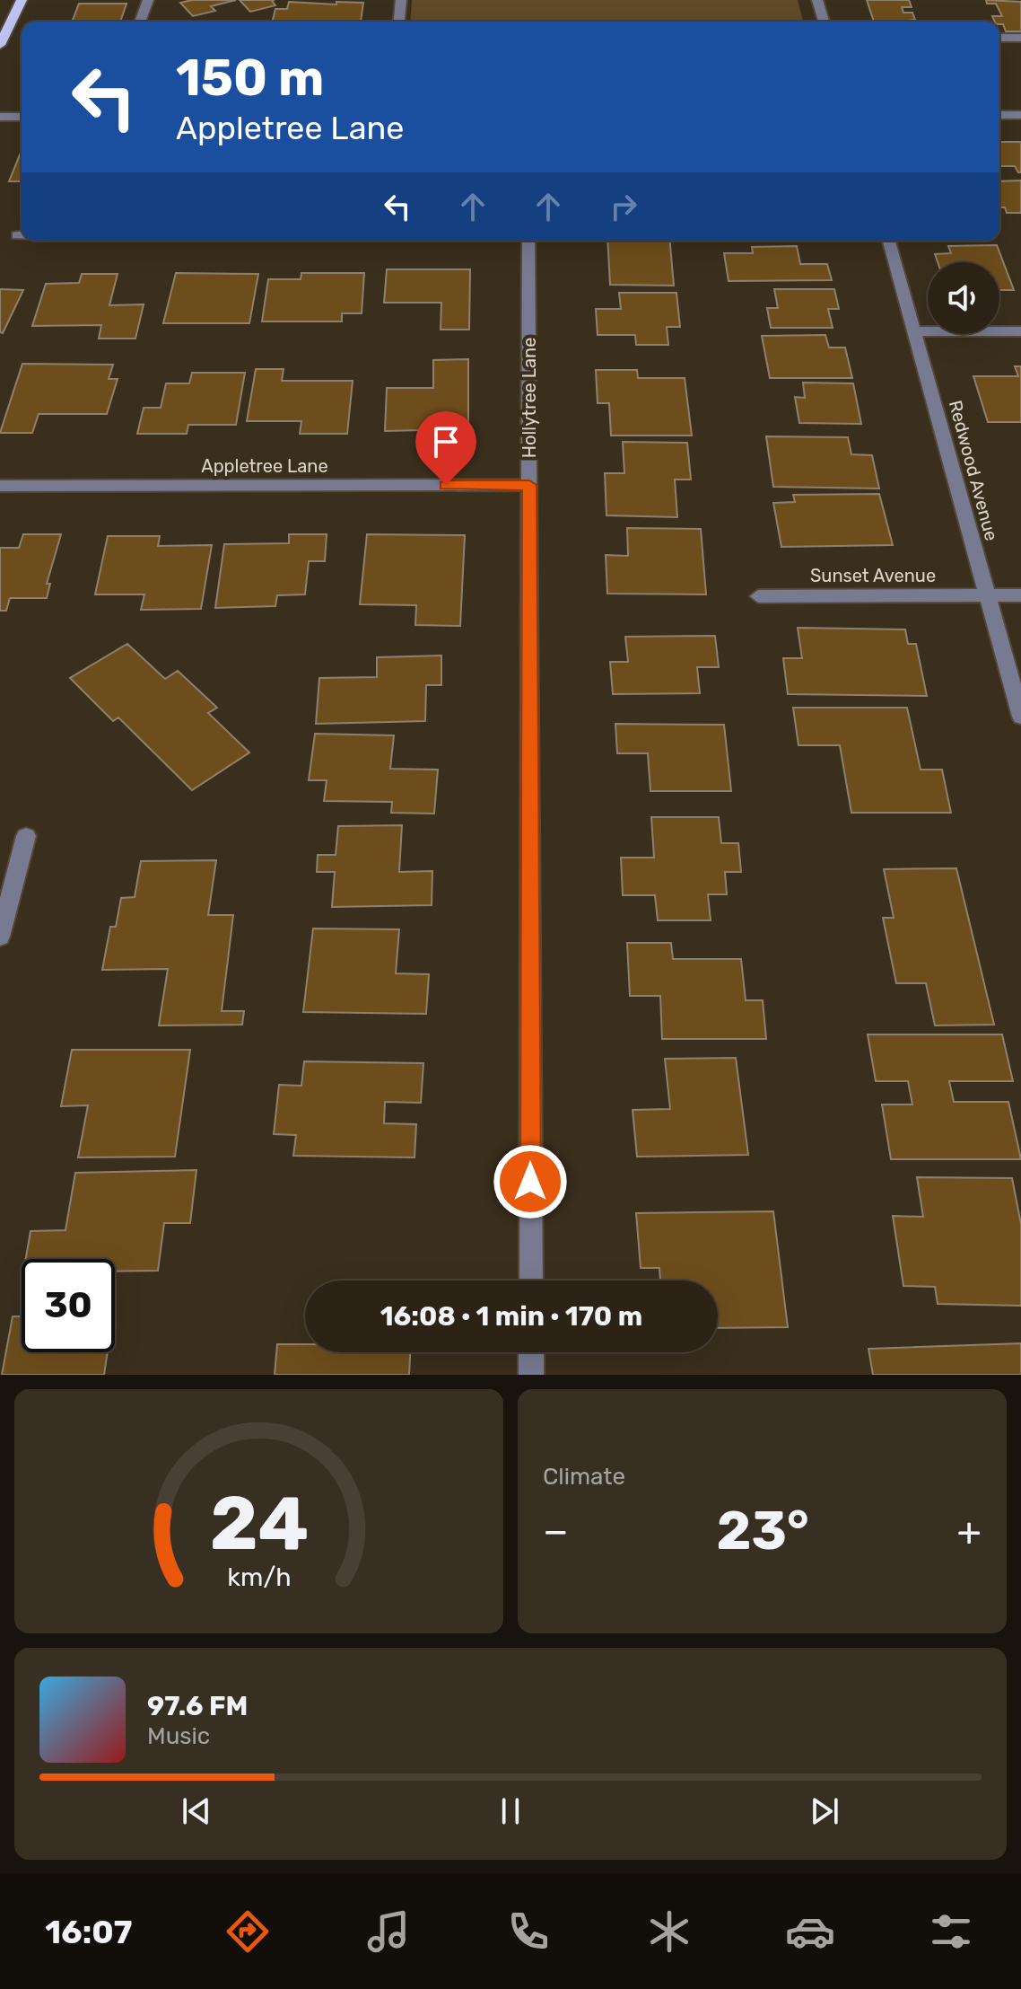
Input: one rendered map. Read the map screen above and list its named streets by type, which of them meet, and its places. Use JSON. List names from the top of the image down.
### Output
{
  "streets": {
    "street": [
      "Hollytree Lane",
      "Appletree Lane",
      "Redwood Avenue",
      "Sunset Avenue"
    ]
  },
  "crossings": [
    ["Hollytree Lane", "Appletree Lane"],
    ["Redwood Avenue", "Sunset Avenue"]
  ],
  "page": {
    "turn": ["150 m", "Appletree Lane"],
    "limit": "30",
    "trip": "16:08 · 1 min · 170 m",
    "tile": "Climate",
    "heat": ["−", "23°", "+"],
    "song": ["97.6 FM", "Music"],
    "tabs": "16:07",
    "gauge": ["24", "km/h"]
  }
}
